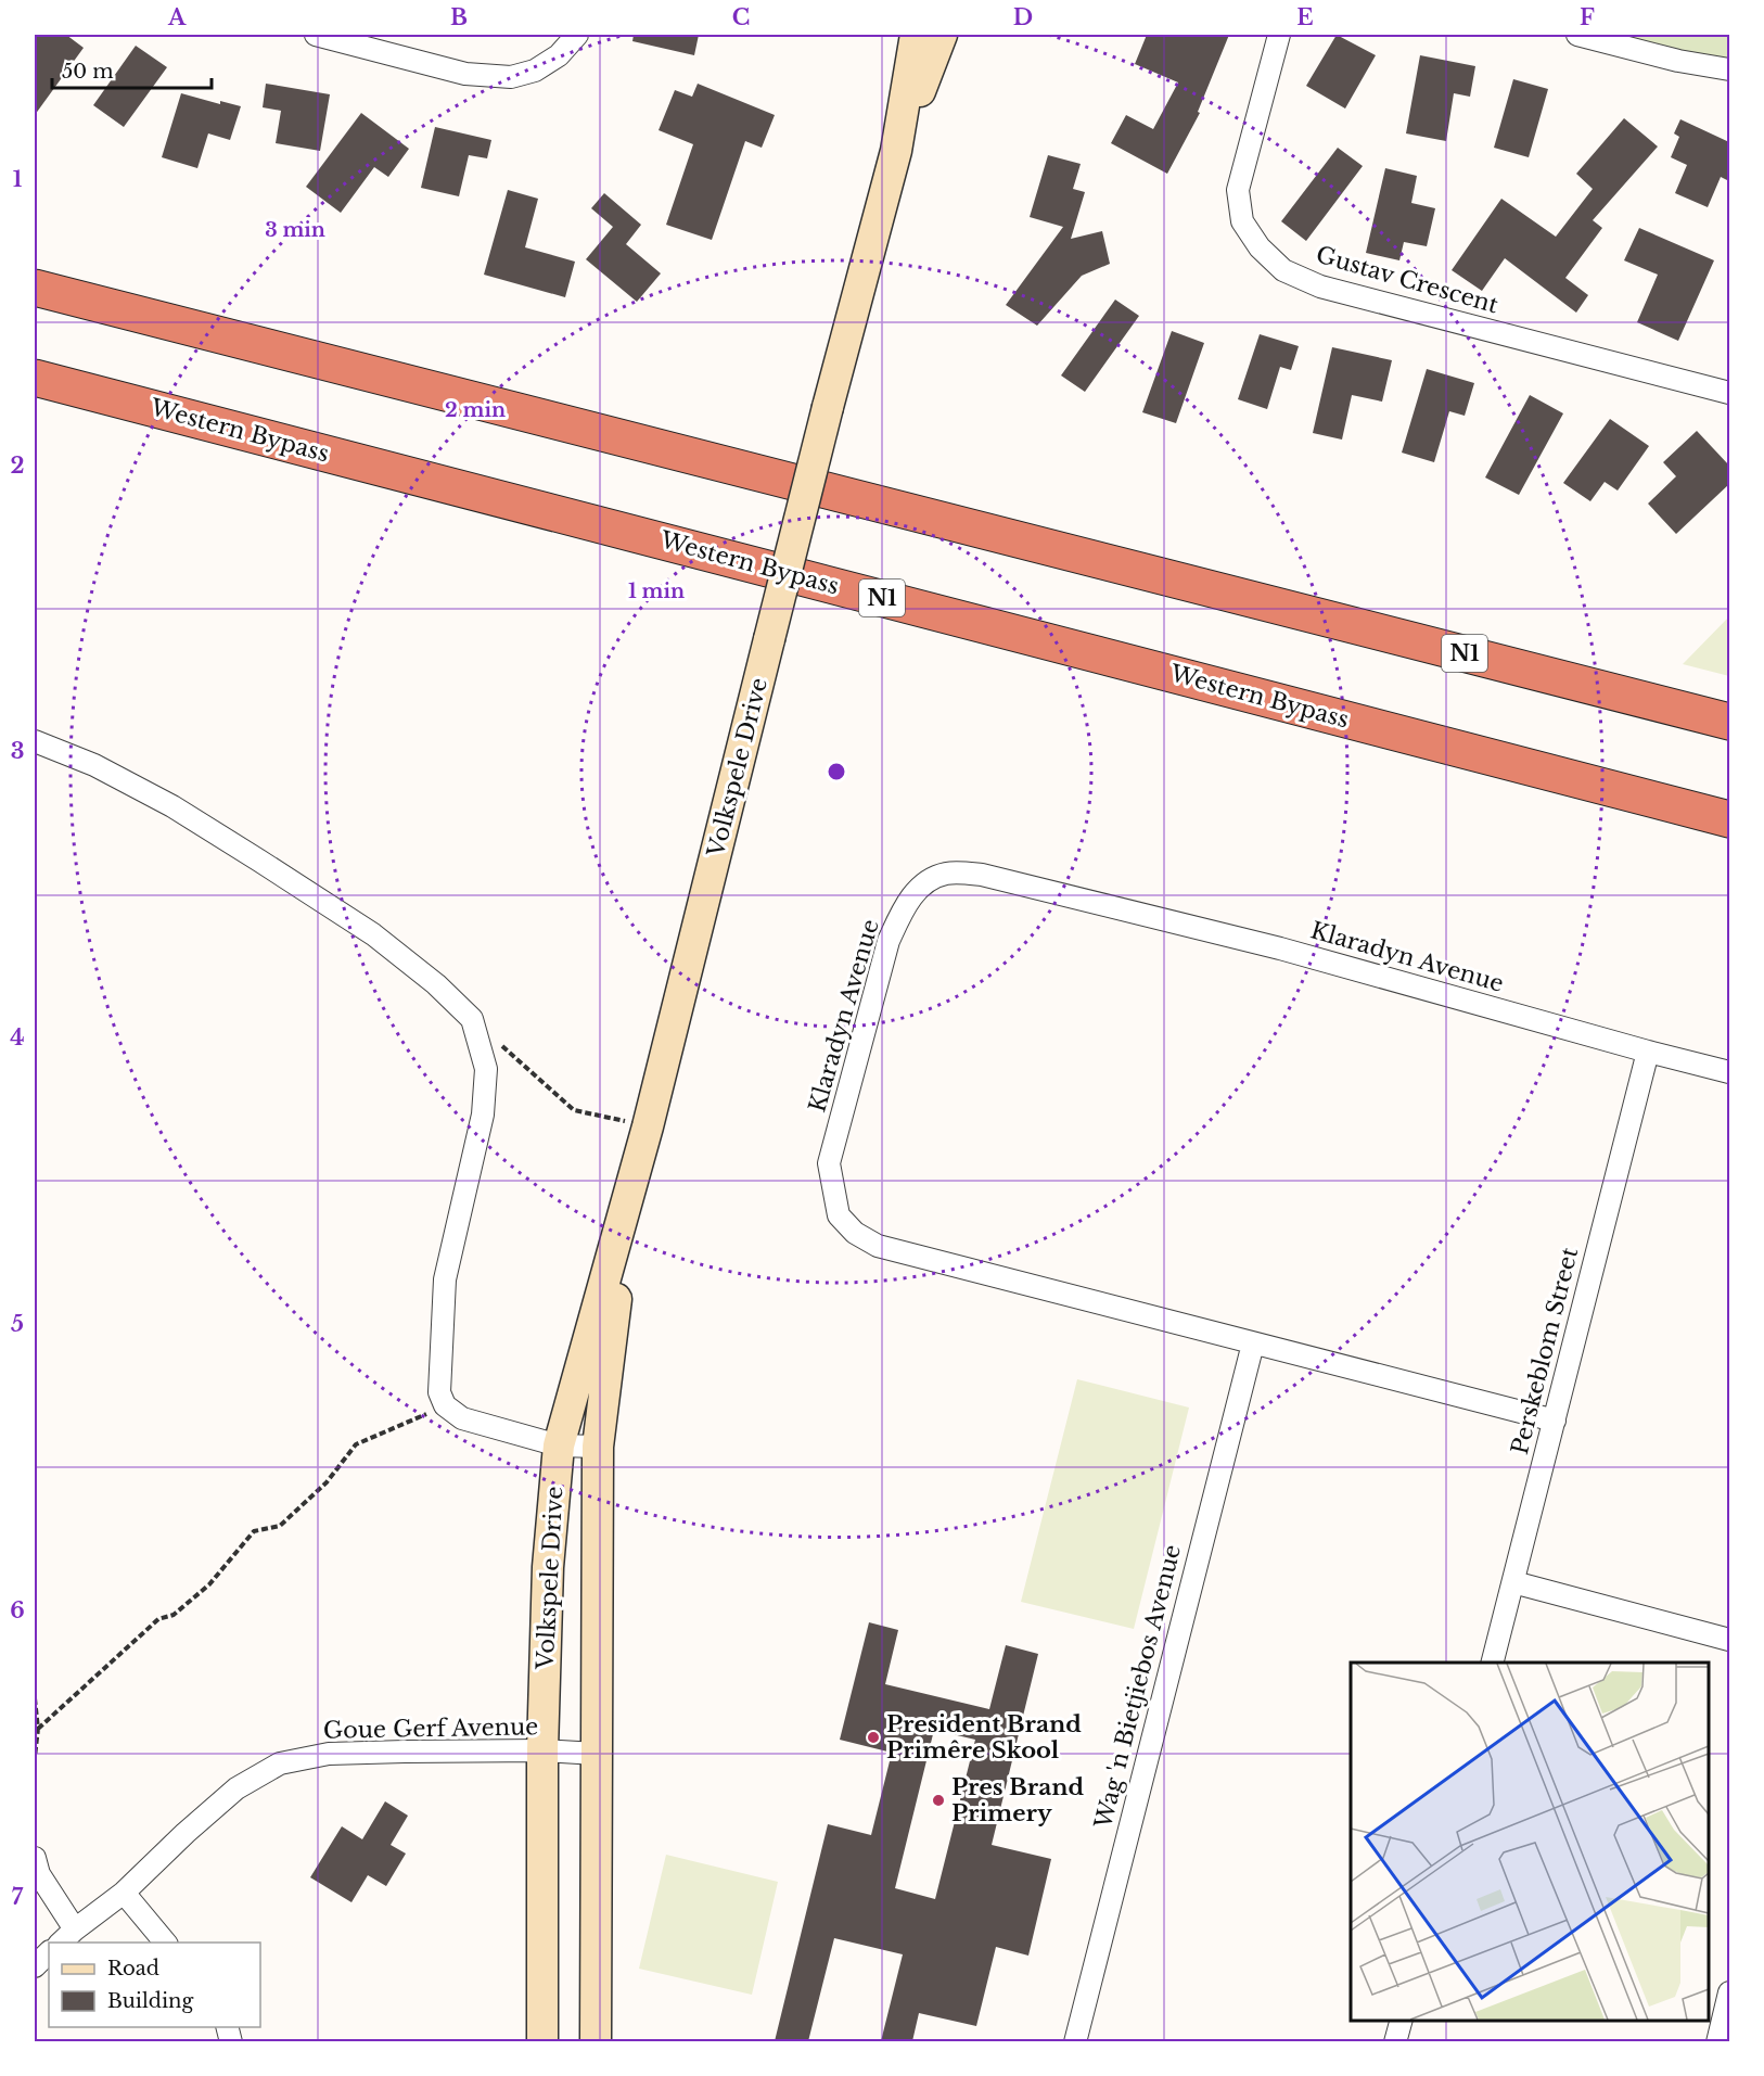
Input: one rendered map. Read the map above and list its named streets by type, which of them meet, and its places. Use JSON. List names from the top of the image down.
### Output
{
  "streets": {
    "highway": ["Western Bypass", "N1"],
    "street": [
      "Gustav Crescent",
      "Volkspele Drive",
      "Klaradyn Avenue",
      "Perskeblom Street",
      "Wag 'n Bietjiebos Avenue",
      "Goue Gerf Avenue"
    ]
  },
  "crossings": [
    ["Volkspele Drive", "Goue Gerf Avenue"],
    ["Klaradyn Avenue", "Perskeblom Street"],
    ["Klaradyn Avenue", "Wag 'n Bietjiebos Avenue"]
  ],
  "places": ["President Brand Primêre Skool", "Pres Brand Primery"],
  "legend": ["Road", "Building"],
  "scale_bar": "50 m",
  "grid": {
    "columns": [
      "A",
      "B",
      "C",
      "D",
      "E",
      "F"
    ],
    "rows": [
      "1",
      "2",
      "3",
      "4",
      "5",
      "6",
      "7"
    ]
  },
  "rings": ["3 min", "2 min", "1 min"]
}
